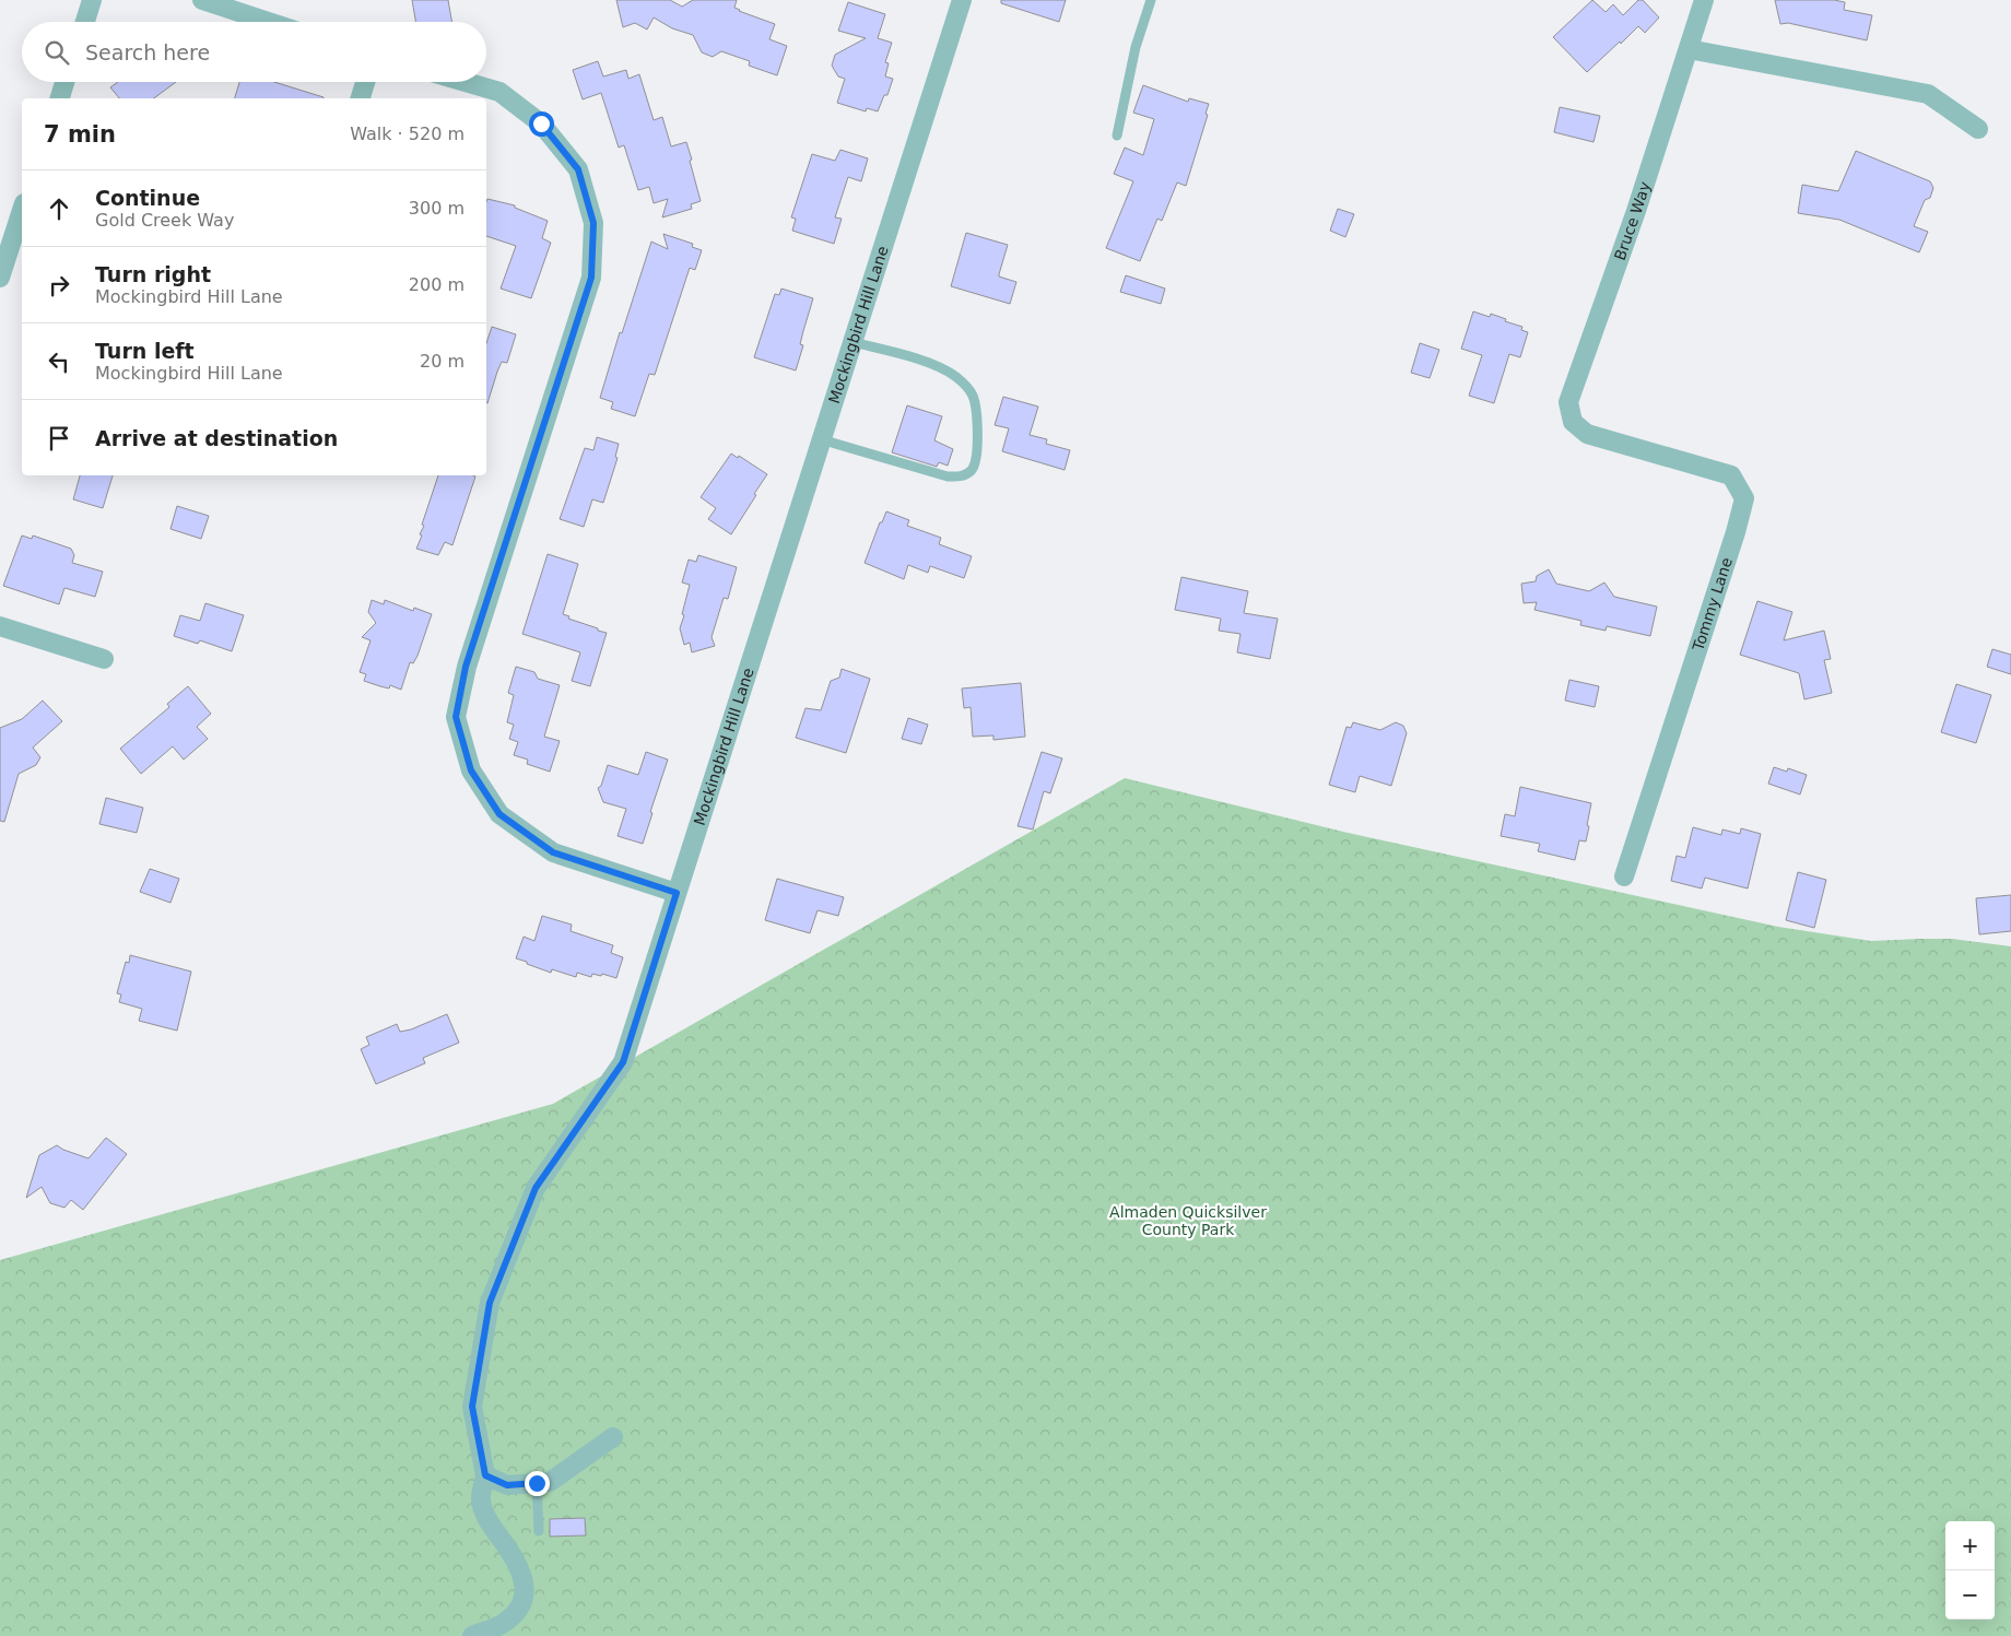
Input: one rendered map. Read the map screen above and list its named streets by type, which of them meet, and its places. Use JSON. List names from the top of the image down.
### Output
{
  "streets": {
    "street": ["Bruce Way", "Mockingbird Hill Lane", "Tommy Lane"]
  },
  "crossings": [
    ["Bruce Way", "Tommy Lane"]
  ],
  "parks": ["Almaden Quicksilver County Park"],
  "page": {
    "search": "Search here",
    "heading": ["7 min", "Walk · 520 m"],
    "list": [
      ["Continue", "Gold Creek Way", "300 m"],
      ["Turn right", "Mockingbird Hill Lane", "200 m"],
      ["Turn left", "Mockingbird Hill Lane", "20 m"],
      "Arrive at destination"
    ],
    "map_buttons": ["+", "−"]
  }
}
